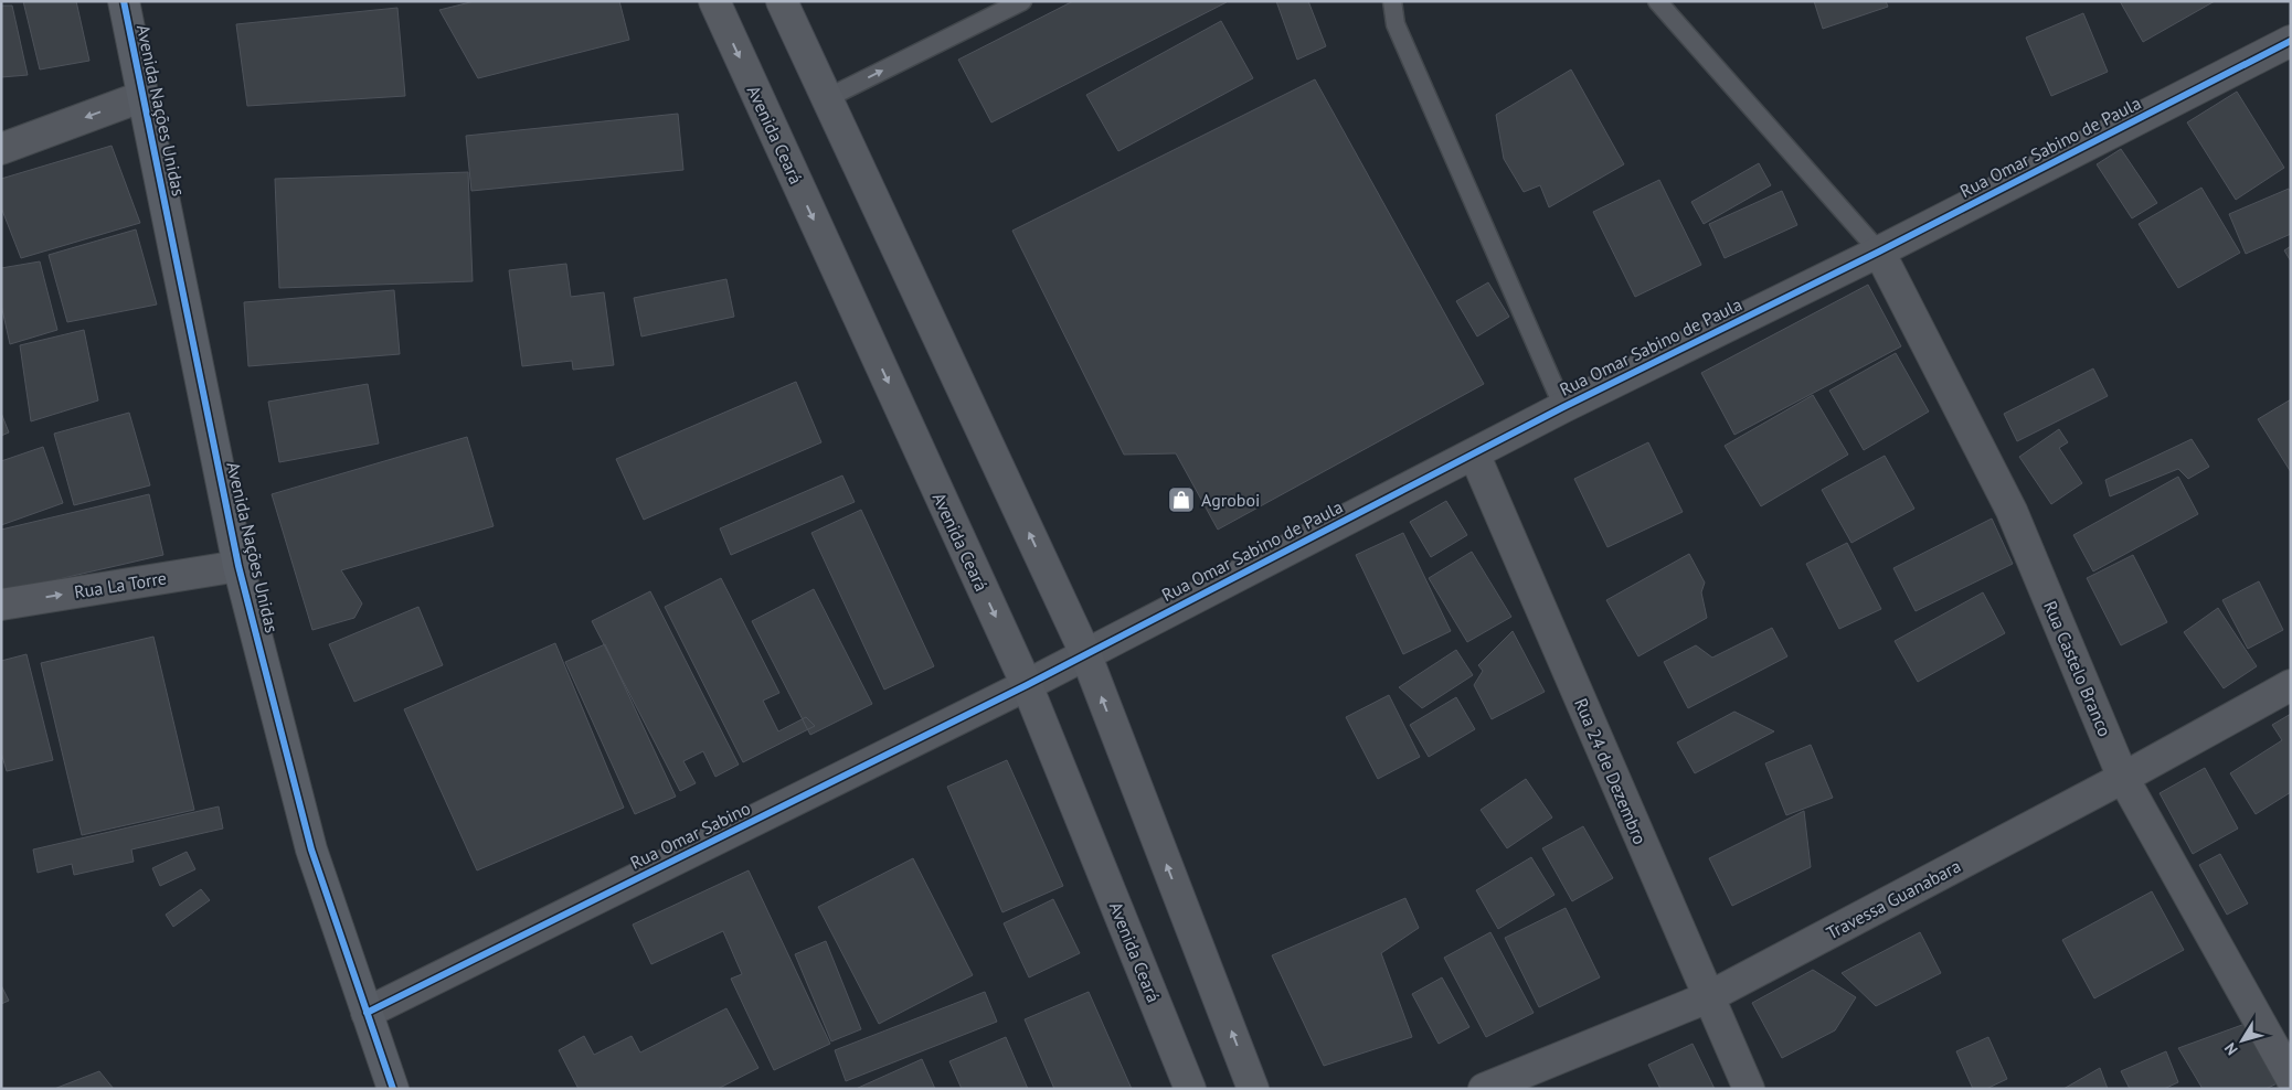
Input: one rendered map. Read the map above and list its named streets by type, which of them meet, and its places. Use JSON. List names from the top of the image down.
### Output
{
  "streets": {
    "main road": ["Avenida Ceará"],
    "street": [
      "Avenida Nações Unidas",
      "Rua Omar Sabino de Paula",
      "Rua La Torre",
      "Rua Castelo Branco",
      "Rua 24 de Dezembro",
      "Rua Omar Sabino",
      "Travessa Guanabara"
    ]
  },
  "crossings": [
    ["Avenida Nações Unidas", "Rua La Torre"],
    ["Avenida Nações Unidas", "Rua Omar Sabino"],
    ["Avenida Ceará", "Rua Omar Sabino de Paula"],
    ["Avenida Ceará", "Rua Omar Sabino"],
    ["Rua Omar Sabino de Paula", "Rua Castelo Branco"],
    ["Rua Omar Sabino de Paula", "Rua 24 de Dezembro"],
    ["Rua Omar Sabino de Paula", "Rua Omar Sabino"],
    ["Rua Castelo Branco", "Travessa Guanabara"],
    ["Rua 24 de Dezembro", "Travessa Guanabara"]
  ],
  "one_way": ["Rua La Torre"],
  "places": {
    "shop": ["Agroboi"]
  },
  "north": "bottom left"
}
